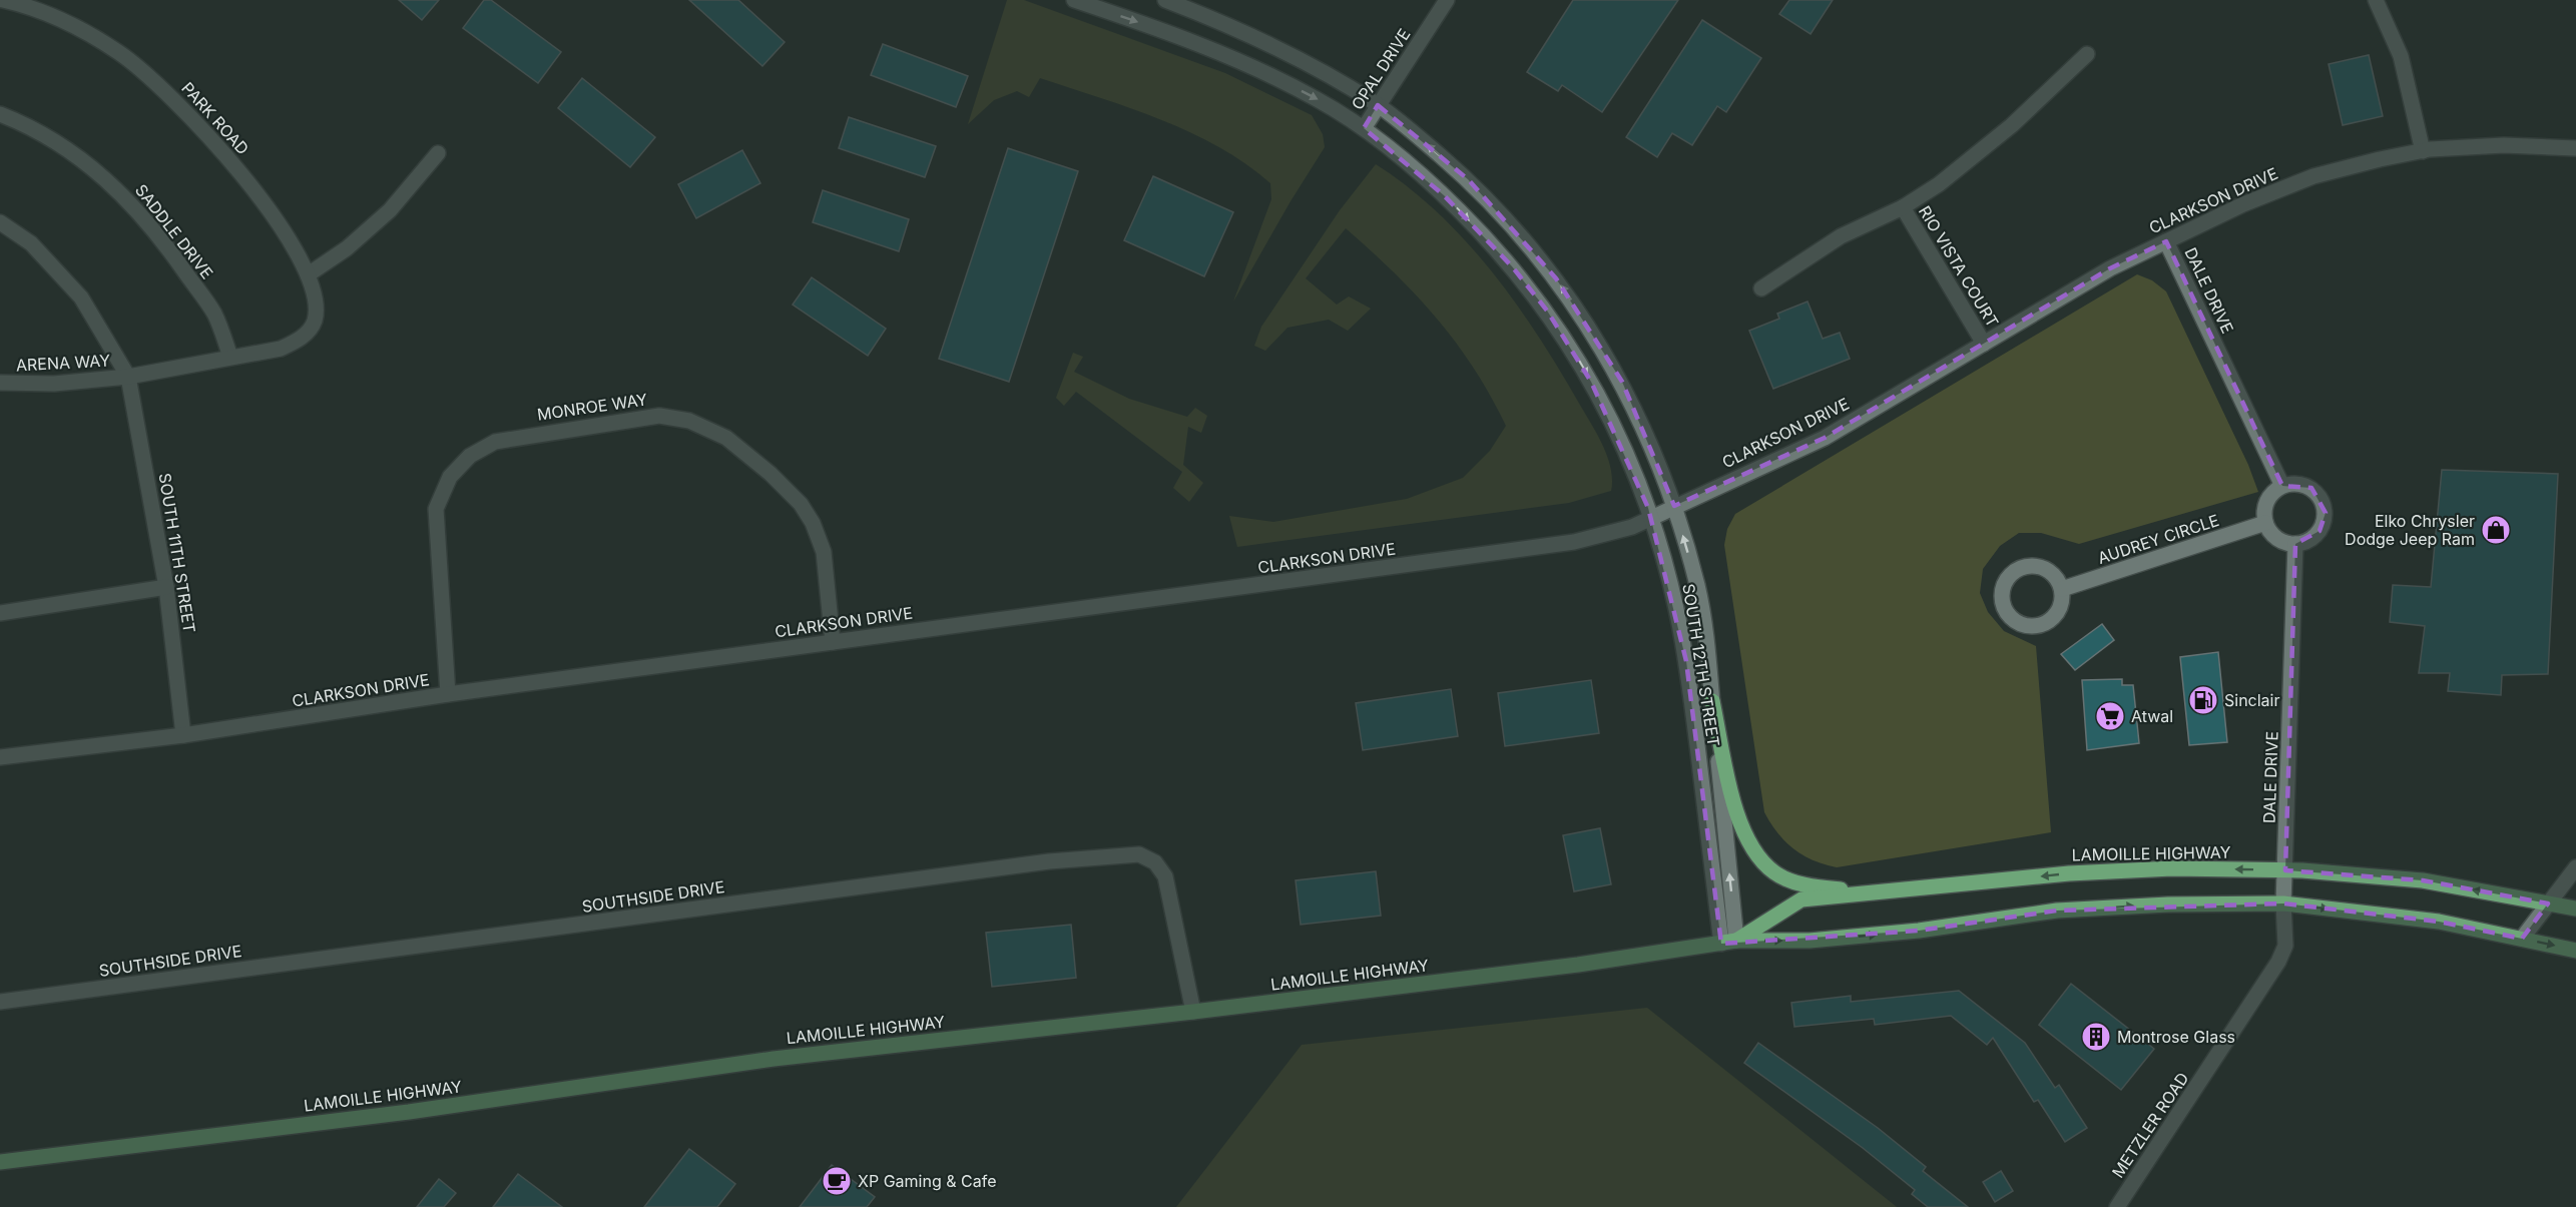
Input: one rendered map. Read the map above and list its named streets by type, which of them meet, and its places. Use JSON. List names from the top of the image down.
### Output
{
  "streets": {
    "main road": ["LAMOILLE HIGHWAY"],
    "street": [
      "OPAL DRIVE",
      "PARK ROAD",
      "CLARKSON DRIVE",
      "SADDLE DRIVE",
      "RIO VISTA COURT",
      "DALE DRIVE",
      "ARENA WAY",
      "MONROE WAY",
      "AUDREY CIRCLE",
      "SOUTH 11TH STREET",
      "SOUTH 12TH STREET",
      "SOUTHSIDE DRIVE",
      "METZLER ROAD"
    ]
  },
  "crossings": [
    ["OPAL DRIVE", "SOUTH 12TH STREET"],
    ["PARK ROAD", "SADDLE DRIVE"],
    ["CLARKSON DRIVE", "RIO VISTA COURT"],
    ["CLARKSON DRIVE", "DALE DRIVE"],
    ["CLARKSON DRIVE", "MONROE WAY"],
    ["CLARKSON DRIVE", "SOUTH 11TH STREET"],
    ["CLARKSON DRIVE", "SOUTH 12TH STREET"],
    ["DALE DRIVE", "AUDREY CIRCLE"],
    ["DALE DRIVE", "LAMOILLE HIGHWAY"],
    ["DALE DRIVE", "METZLER ROAD"],
    ["ARENA WAY", "SOUTH 11TH STREET"],
    ["SOUTH 12TH STREET", "LAMOILLE HIGHWAY"],
    ["LAMOILLE HIGHWAY", "SOUTHSIDE DRIVE"],
    ["LAMOILLE HIGHWAY", "METZLER ROAD"]
  ],
  "places": {
    "shop": ["Elko Chrysler Dodge Jeep Ram"],
    "fuel station": ["Sinclair"],
    "supermarket": ["Atwal"],
    "building": ["Montrose Glass"],
    "cafe": ["XP Gaming & Cafe"]
  }
}
